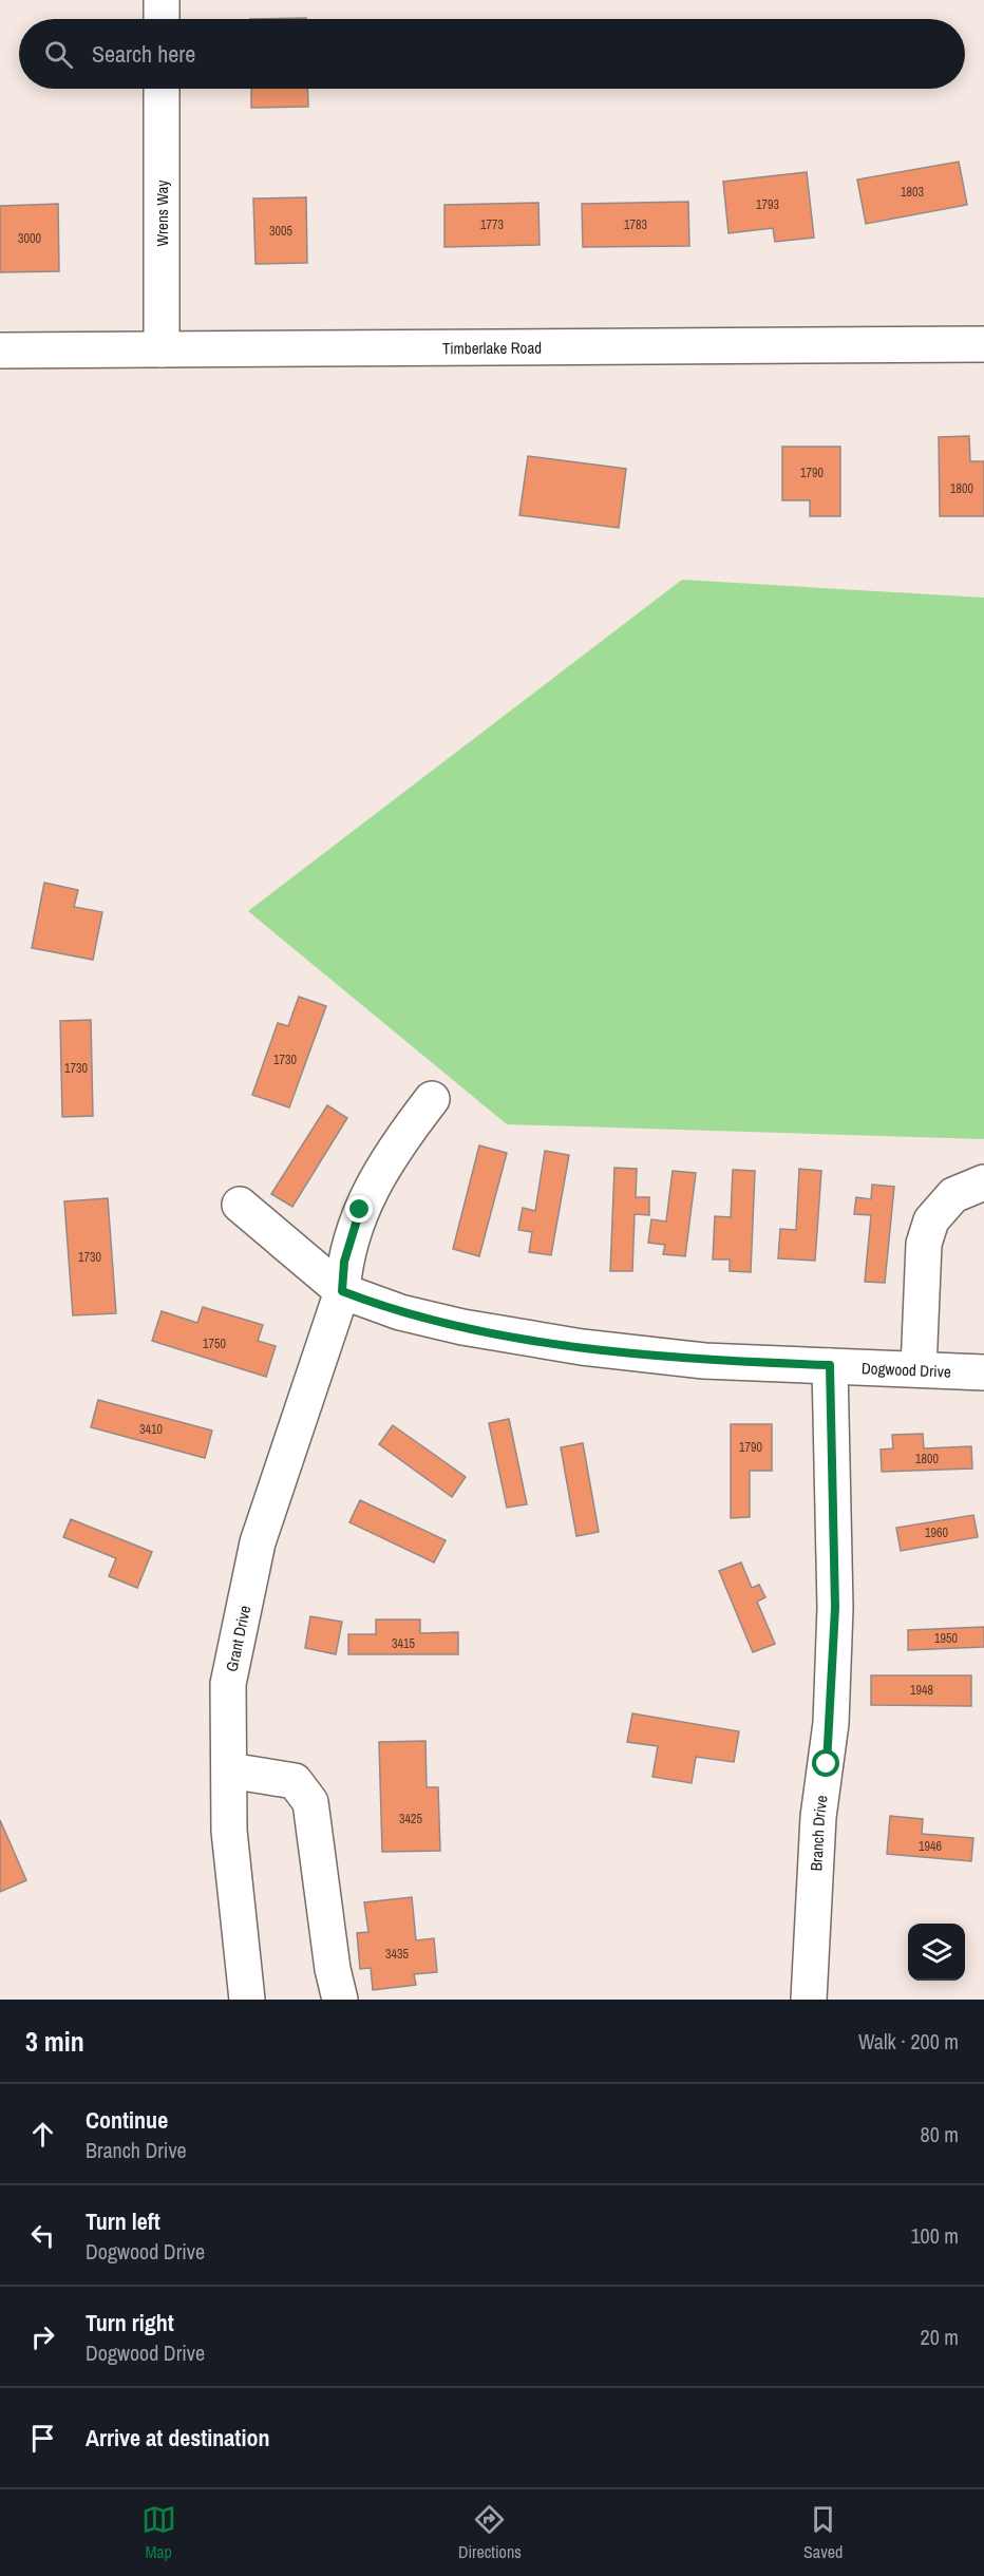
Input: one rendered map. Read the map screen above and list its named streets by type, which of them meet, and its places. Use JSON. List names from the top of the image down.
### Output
{
  "streets": {
    "street": [
      "Wrens Way",
      "Timberlake Road",
      "Dogwood Drive",
      "Grant Drive",
      "Branch Drive"
    ]
  },
  "crossings": [
    ["Wrens Way", "Timberlake Road"],
    ["Dogwood Drive", "Grant Drive"],
    ["Dogwood Drive", "Branch Drive"]
  ],
  "house_numbers": [
    "1803",
    "1793",
    "1773",
    "1783",
    "3005",
    "3000",
    "1790",
    "1800",
    "1730",
    "1730",
    "1730",
    "1750",
    "3410",
    "1790",
    "1800",
    "1960",
    "1950",
    "3415",
    "1948",
    "3425",
    "1946",
    "3435"
  ],
  "page": {
    "search": "Search here",
    "heading": ["3 min", "Walk · 200 m"],
    "list": [
      ["Continue", "Branch Drive", "80 m"],
      ["Turn left", "Dogwood Drive", "100 m"],
      ["Turn right", "Dogwood Drive", "20 m"],
      "Arrive at destination"
    ],
    "nav": ["Map", "Directions", "Saved"]
  }
}
